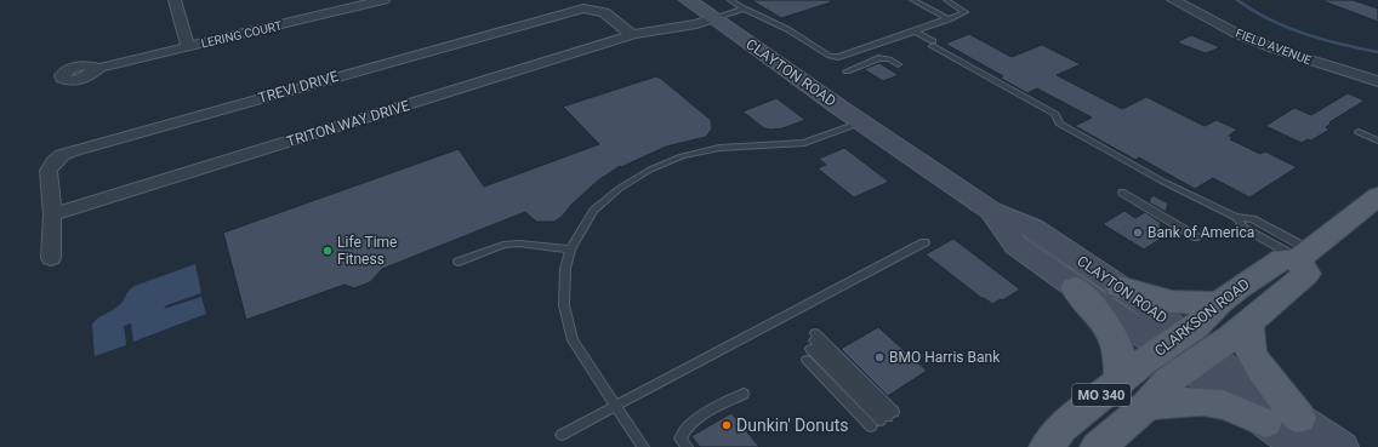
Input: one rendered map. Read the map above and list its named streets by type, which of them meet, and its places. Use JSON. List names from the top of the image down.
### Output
{
  "streets": {
    "main road": ["CLAYTON ROAD", "CLARKSON ROAD", "MO 340"],
    "street": [
      "LERING COURT",
      "FIELD AVENUE",
      "TREVI DRIVE",
      "TRITON WAY DRIVE"
    ]
  },
  "crossings": [
    ["CLAYTON ROAD", "TRITON WAY DRIVE"],
    ["CLAYTON ROAD", "CLARKSON ROAD"],
    ["TREVI DRIVE", "TRITON WAY DRIVE"]
  ],
  "places": [
    "Bank of America",
    "Life Time Fitness",
    "BMO Harris Bank",
    "Dunkin' Donuts"
  ]
}
